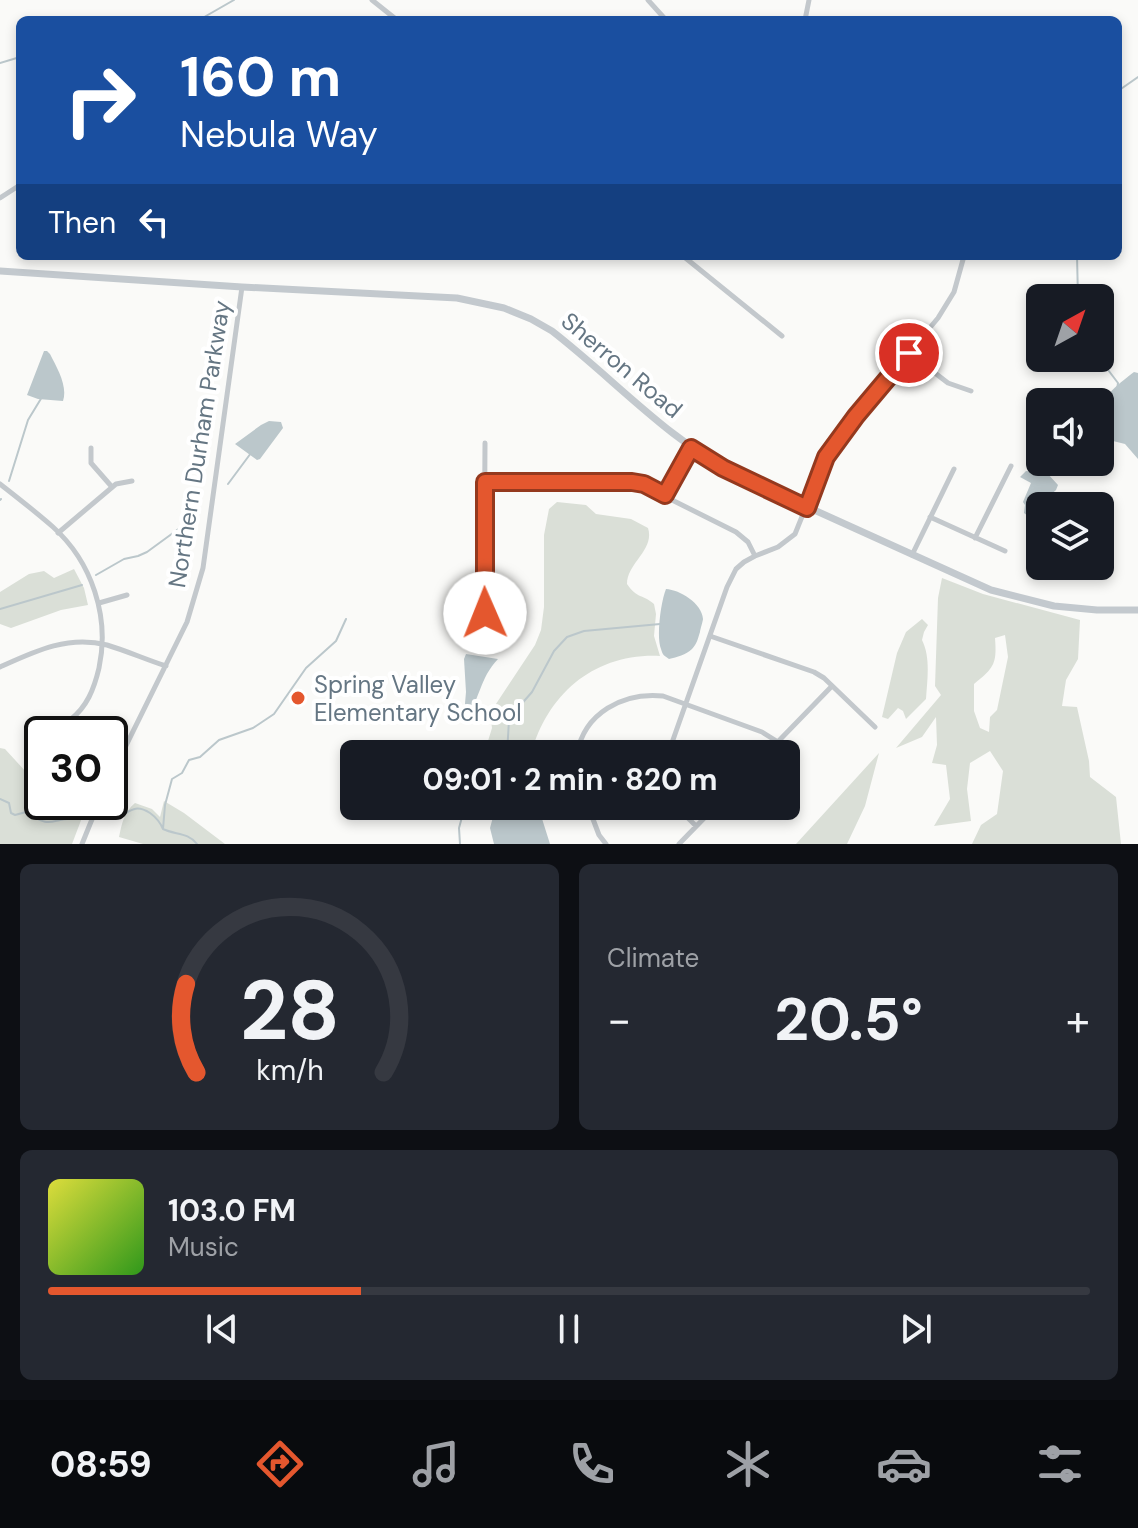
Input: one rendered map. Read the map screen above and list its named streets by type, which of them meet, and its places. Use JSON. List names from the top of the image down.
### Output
{
  "streets": {
    "main road": ["Sherron Road"],
    "street": ["Northern Durham Parkway"]
  },
  "crossings": [
    ["Sherron Road", "Northern Durham Parkway"]
  ],
  "places": ["Spring Valley Elementary School"],
  "north": "top right",
  "page": {
    "turn": ["160 m", "Nebula Way"],
    "then": "Then",
    "limit": "30",
    "trip": "09:01 · 2 min · 820 m",
    "tile": "Climate",
    "heat": ["−", "20.5°", "+"],
    "song": ["103.0 FM", "Music"],
    "tabs": "08:59",
    "gauge": ["28", "km/h"]
  }
}
